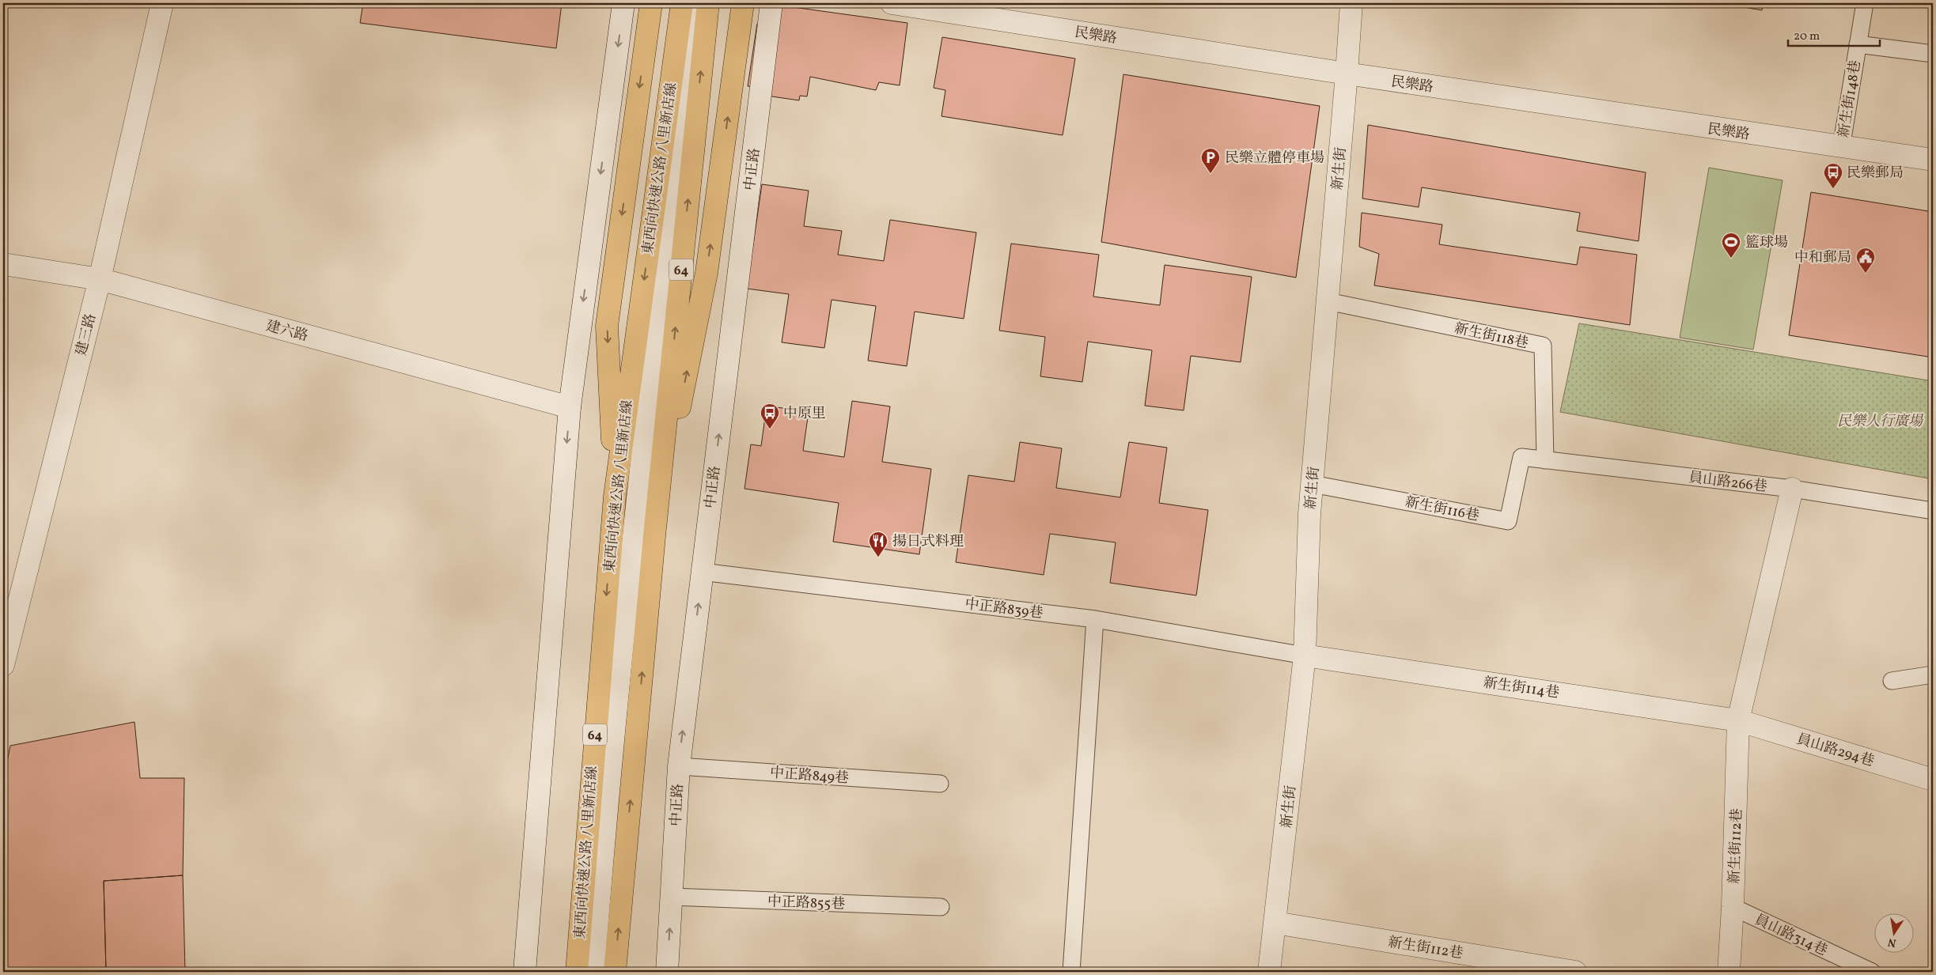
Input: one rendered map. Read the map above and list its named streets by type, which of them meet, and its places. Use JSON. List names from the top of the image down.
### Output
{
  "streets": {
    "highway": ["東西向快速公路 八里新店線", "64"],
    "street": [
      "民樂路",
      "新生街",
      "中正路",
      "建六路",
      "建三路",
      "新生街114巷",
      "員山路294巷",
      "新生街112巷"
    ],
    "lane": [
      "新生街148巷",
      "新生街118巷",
      "員山路266巷",
      "新生街116巷",
      "中正路839巷",
      "中正路849巷",
      "中正路855巷",
      "員山路314巷"
    ]
  },
  "crossings": [
    ["民樂路", "新生街148巷"],
    ["民樂路", "新生街"],
    ["新生街", "新生街118巷"],
    ["新生街", "新生街116巷"],
    ["新生街", "中正路839巷"],
    ["新生街", "新生街114巷"],
    ["新生街", "新生街112巷"],
    ["中正路", "中正路839巷"],
    ["中正路", "中正路849巷"],
    ["中正路", "中正路855巷"],
    ["建六路", "建三路"],
    ["新生街118巷", "員山路266巷"],
    ["員山路266巷", "新生街116巷"],
    ["員山路266巷", "新生街112巷"],
    ["中正路839巷", "新生街114巷"],
    ["新生街114巷", "員山路294巷"],
    ["新生街114巷", "新生街112巷"],
    ["員山路294巷", "新生街112巷"],
    ["新生街112巷", "員山路314巷"]
  ],
  "parks": ["民樂人行廣場"],
  "places": {
    "parking": ["民樂立體停車場"],
    "bus stop": ["民樂郵局", "中原里"],
    "sports": ["籃球場"],
    "public building": ["中和郵局"],
    "restaurant": ["揚日式料理"]
  },
  "scale_bar": "20 m",
  "north": "bottom"
}
